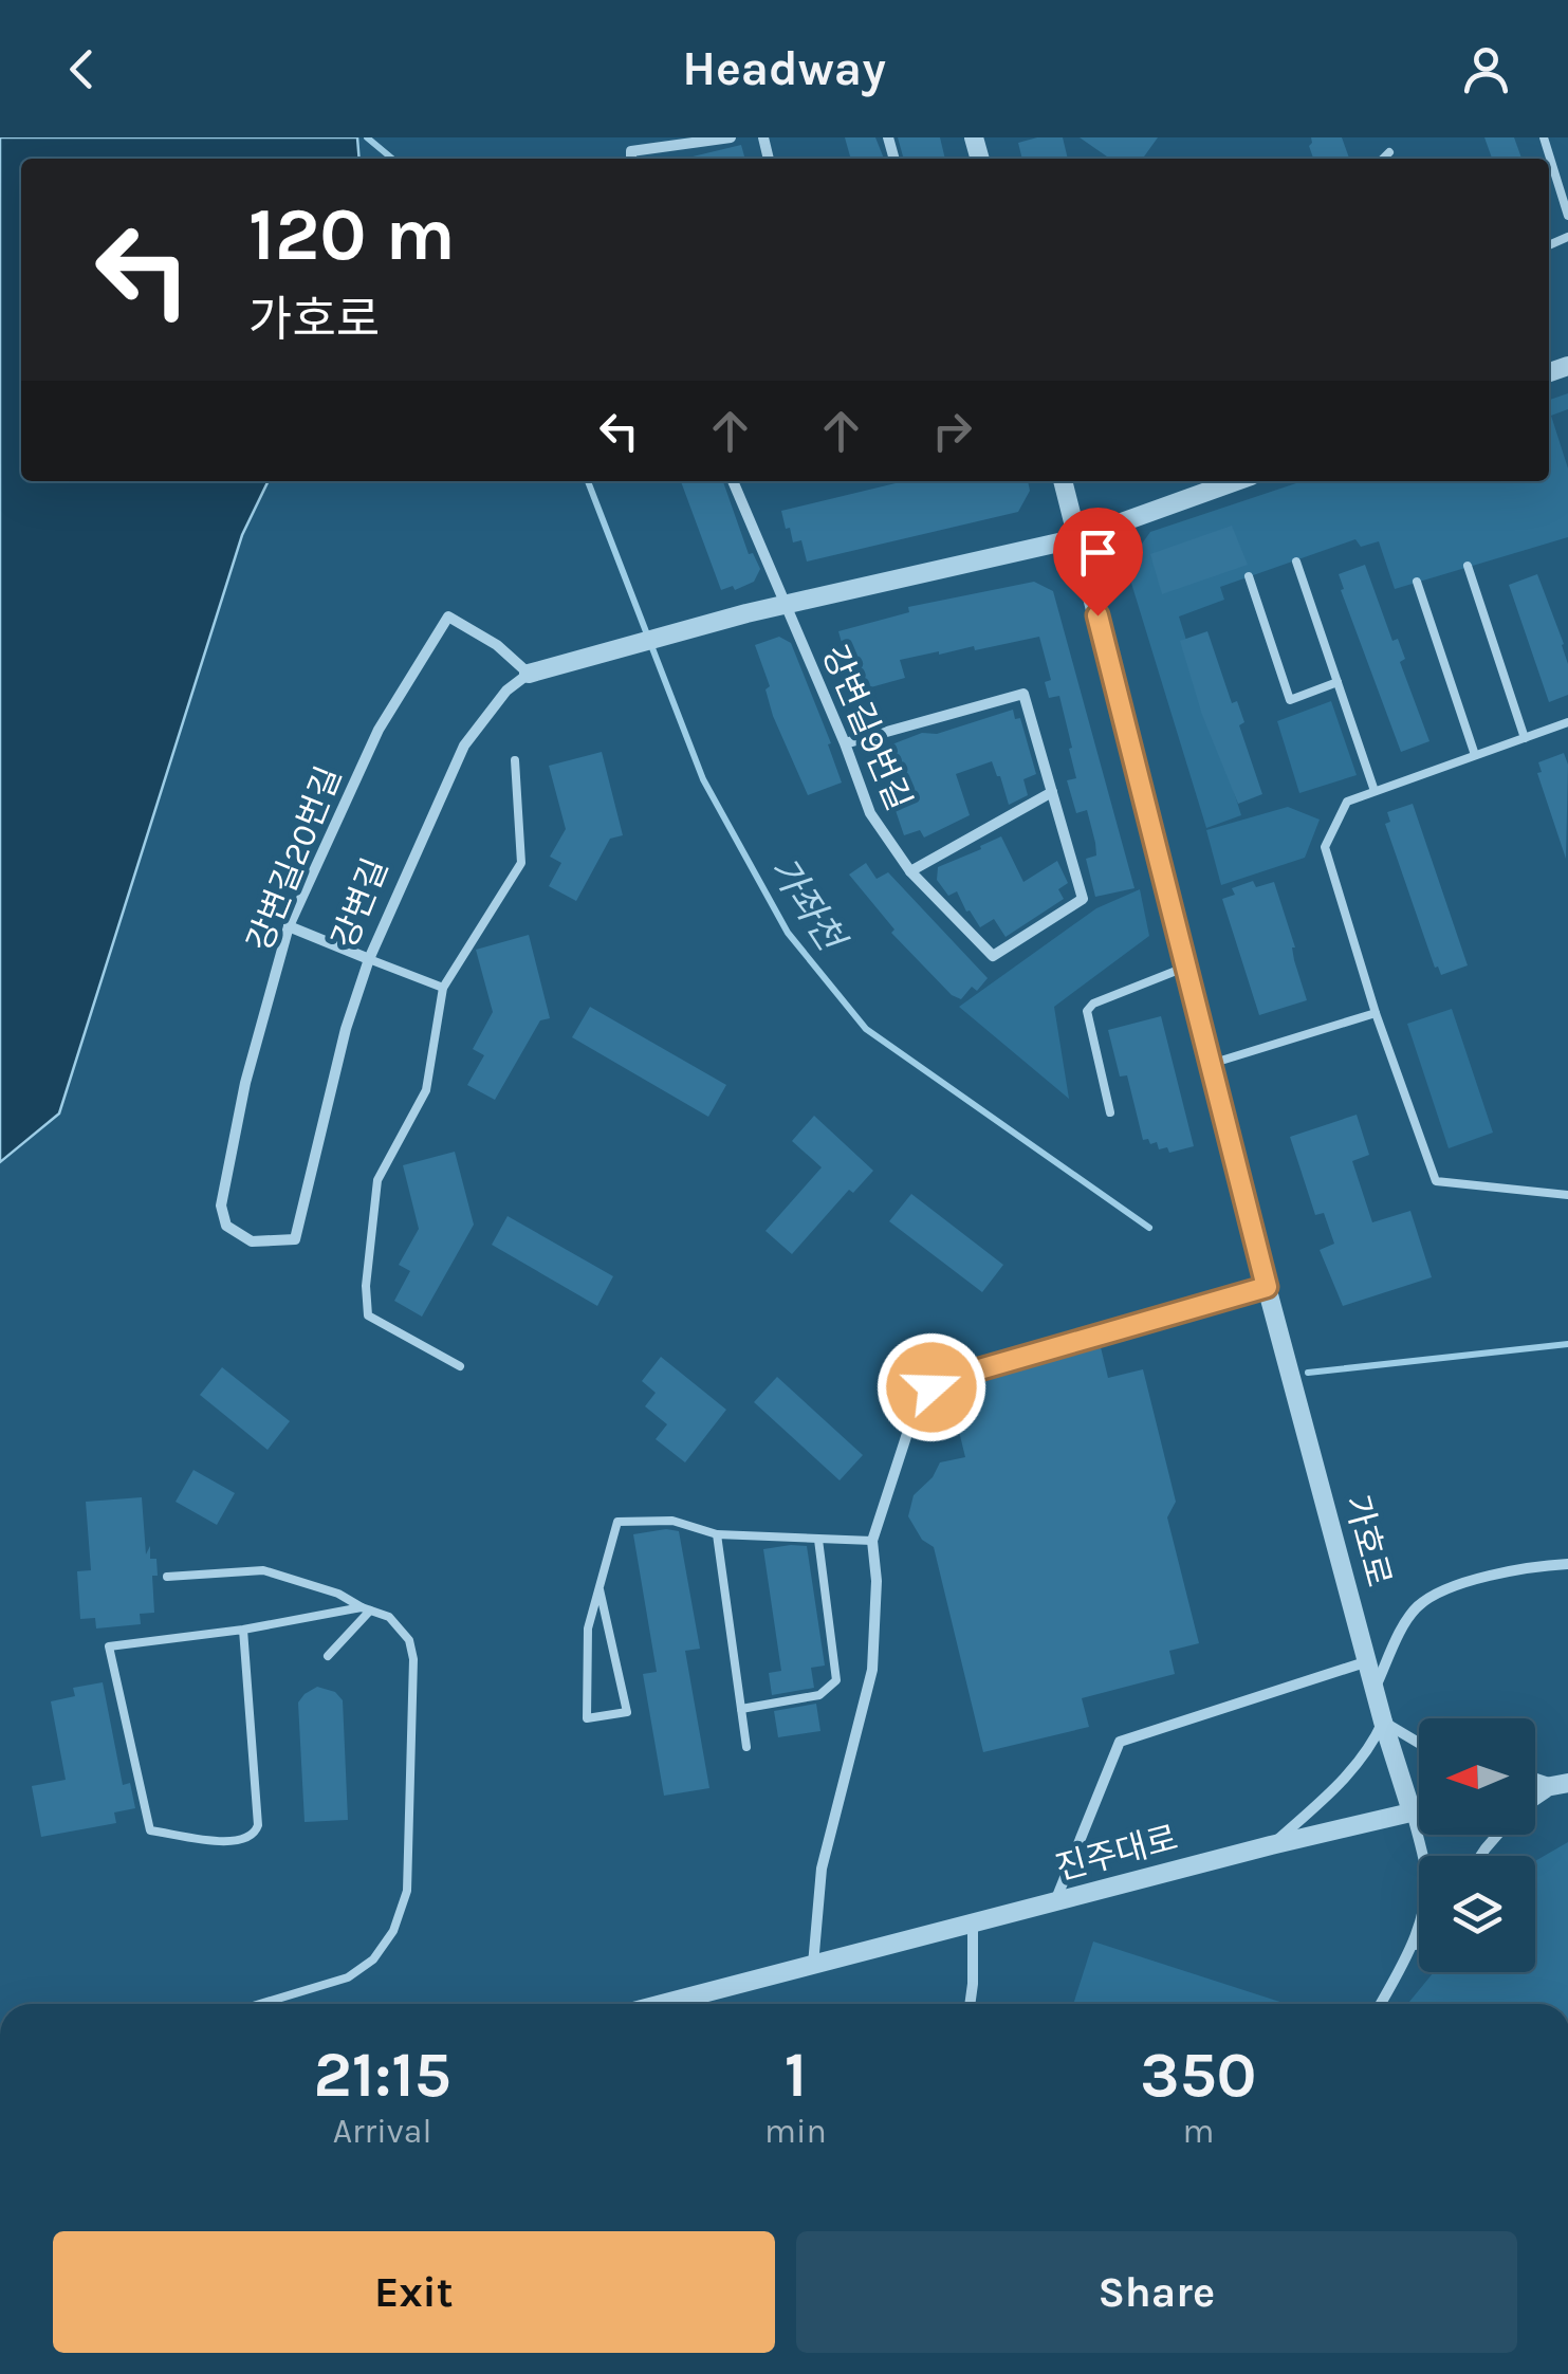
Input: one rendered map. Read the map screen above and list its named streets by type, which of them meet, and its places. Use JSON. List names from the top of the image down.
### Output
{
  "streets": {
    "street": [
      "강변길9번길",
      "강변길20번길",
      "강변길",
      "가호로",
      "진주대로"
    ]
  },
  "crossings": [
    ["강변길9번길", "강변길"],
    ["강변길20번길", "강변길"],
    ["가호로", "진주대로"]
  ],
  "water": ["가좌천"],
  "north": "left",
  "page": {
    "header": "Headway",
    "turn": ["120 m", "가호로"],
    "eta": [
      "21:15",
      "Arrival",
      "1",
      "min",
      "350",
      "m"
    ],
    "buttons": ["Exit", "Share"]
  }
}
